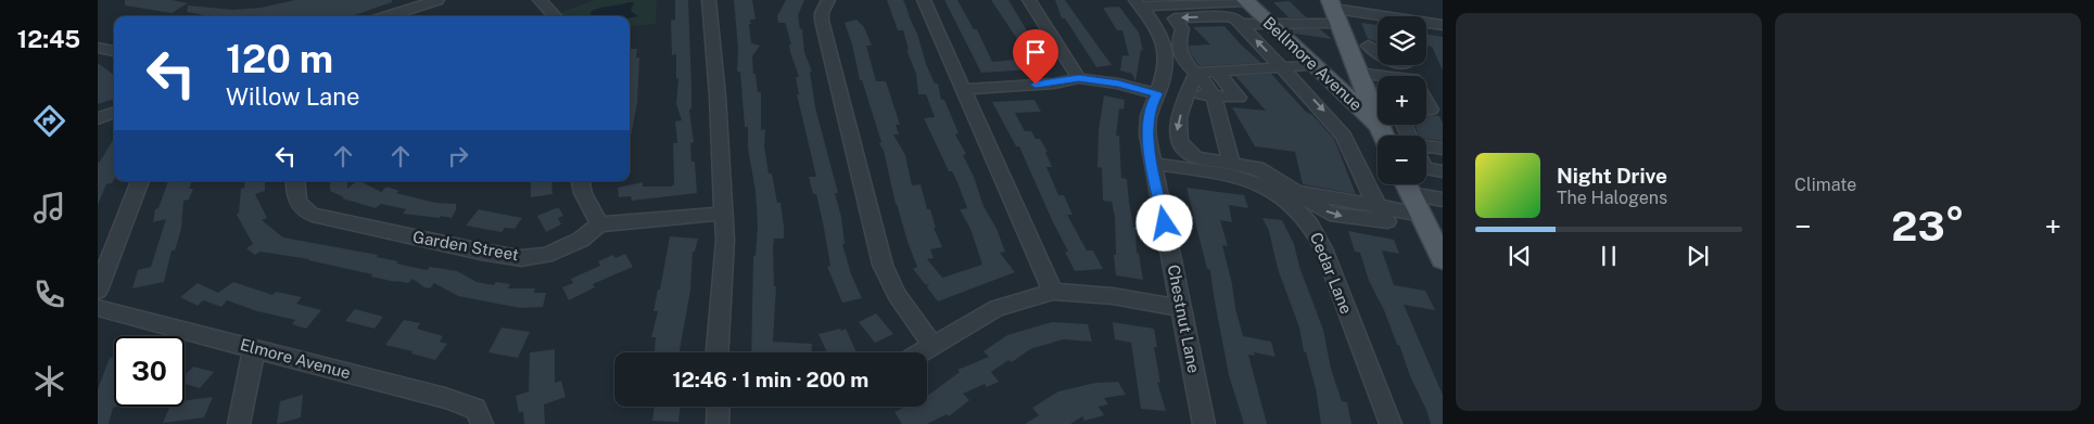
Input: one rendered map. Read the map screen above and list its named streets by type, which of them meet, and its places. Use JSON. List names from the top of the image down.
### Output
{
  "streets": {
    "main road": ["Bellmore Avenue"],
    "street": [
      "Garden Street",
      "Cedar Lane",
      "Chestnut Lane",
      "Elmore Avenue"
    ]
  },
  "crossings": [
    ["Cedar Lane", "Chestnut Lane"]
  ],
  "page": {
    "tabs": "12:45",
    "tile": "Climate",
    "map_buttons": ["+", "−"],
    "turn": ["120 m", "Willow Lane"],
    "song": ["Night Drive", "The Halogens"],
    "heat": ["−", "23°", "+"],
    "limit": "30",
    "trip": "12:46 · 1 min · 200 m"
  }
}
